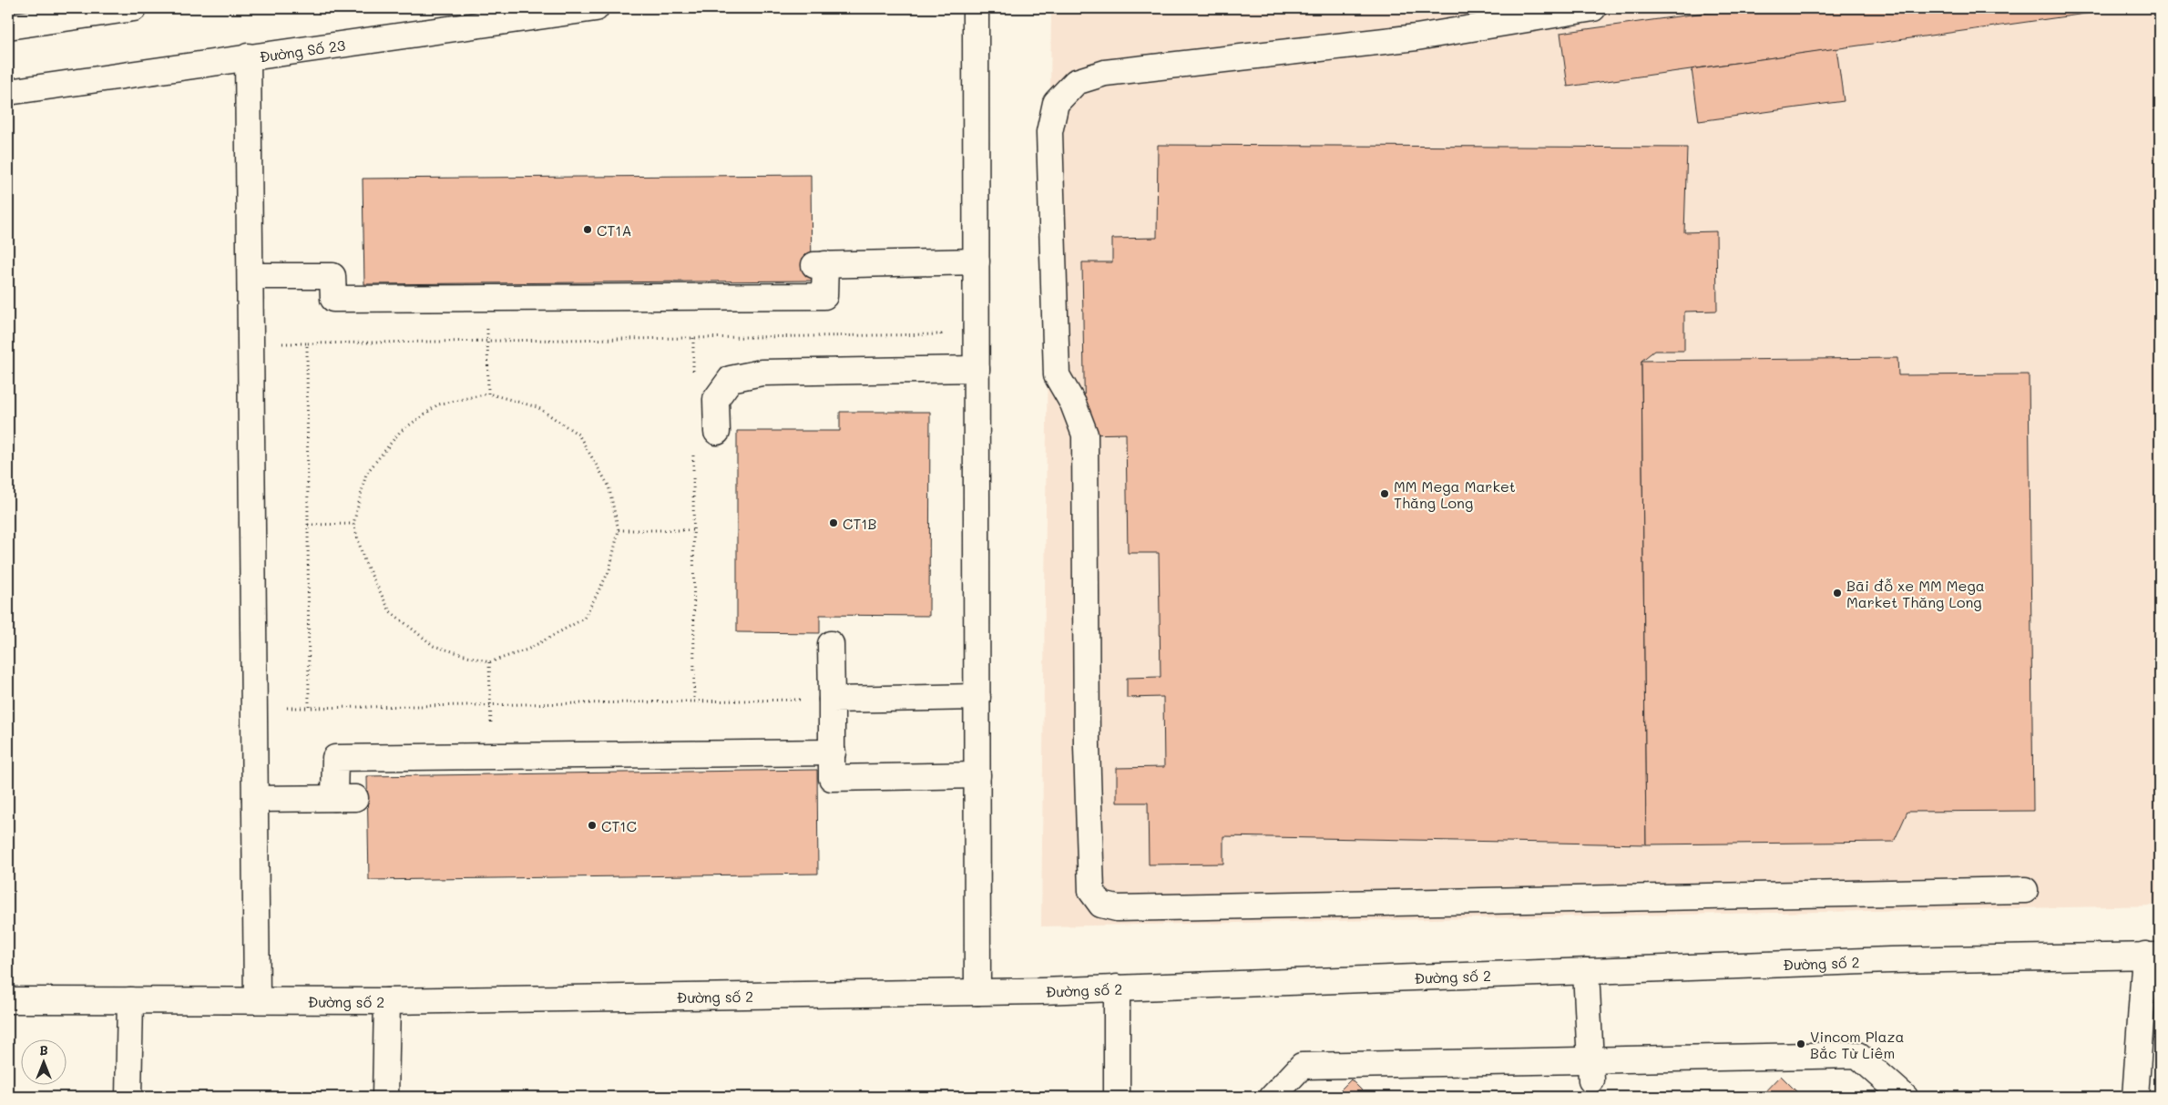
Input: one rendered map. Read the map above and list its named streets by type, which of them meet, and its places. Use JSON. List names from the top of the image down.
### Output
{
  "streets": {
    "street": ["Đường Số 23", "Đường số 2"]
  },
  "places": [
    "CT1A",
    "MM Mega Market Thăng Long",
    "CT1B",
    "Bãi đỗ xe MM Mega Market Thăng Long",
    "CT1C",
    "Vincom Plaza Bắc Từ Liêm"
  ],
  "north": "top"
}
